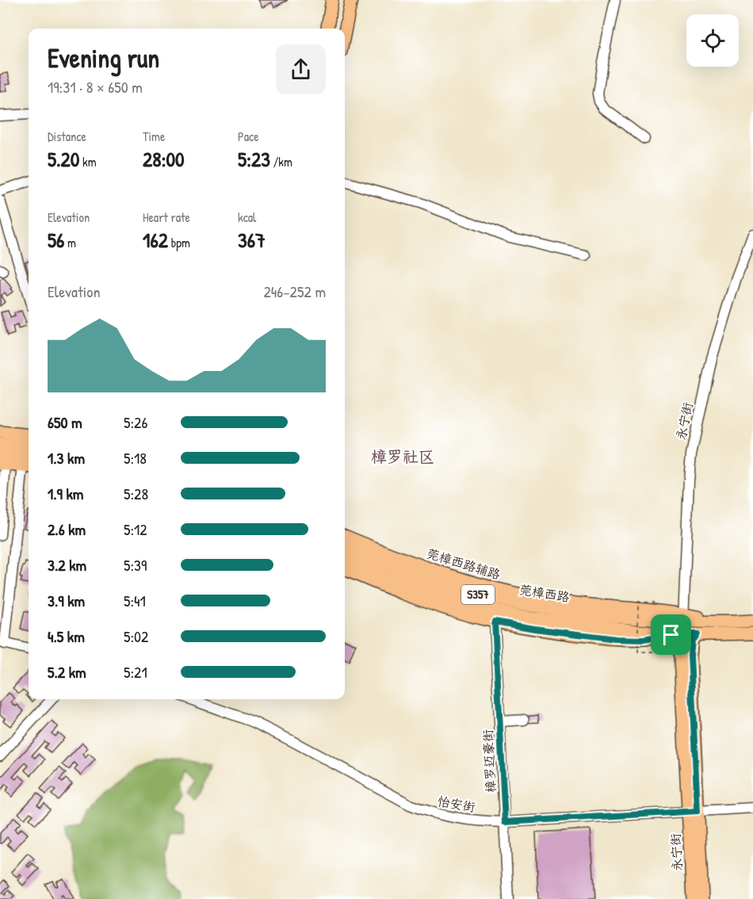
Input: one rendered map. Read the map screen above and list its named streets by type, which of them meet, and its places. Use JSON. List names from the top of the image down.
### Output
{
  "streets": {
    "main road": [
      "永宁街",
      "莞樟西路辅路",
      "莞樟西路",
      "S357"
    ],
    "street": ["樟罗迈豪街", "怡安街"]
  },
  "crossings": [
    ["永宁街", "莞樟西路辅路"],
    ["永宁街", "莞樟西路"],
    ["永宁街", "怡安街"],
    ["莞樟西路辅路", "莞樟西路"],
    ["樟罗迈豪街", "怡安街"]
  ],
  "districts": ["樟罗社区"],
  "page": {
    "heading": ["Evening run", "19:31 · 8 × 650 m"],
    "stats": [
      ["Distance", "5.20 km"],
      ["Time", "28:00"],
      ["Pace", "5:23 /km"],
      ["Elevation", "56 m"],
      ["Heart rate", "162 bpm"],
      ["kcal", "367"]
    ],
    "chart": ["Elevation", "246–252 m"],
    "list": [
      {
        "name": "650 m",
        "note": "5:26"
      },
      {
        "name": "1.3 km",
        "note": "5:18"
      },
      {
        "name": "1.9 km",
        "note": "5:28"
      },
      {
        "name": "2.6 km",
        "note": "5:12"
      },
      {
        "name": "3.2 km",
        "note": "5:39"
      },
      {
        "name": "3.9 km",
        "note": "5:41"
      },
      {
        "name": "4.5 km",
        "note": "5:02"
      },
      {
        "name": "5.2 km",
        "note": "5:21"
      }
    ]
  }
}
